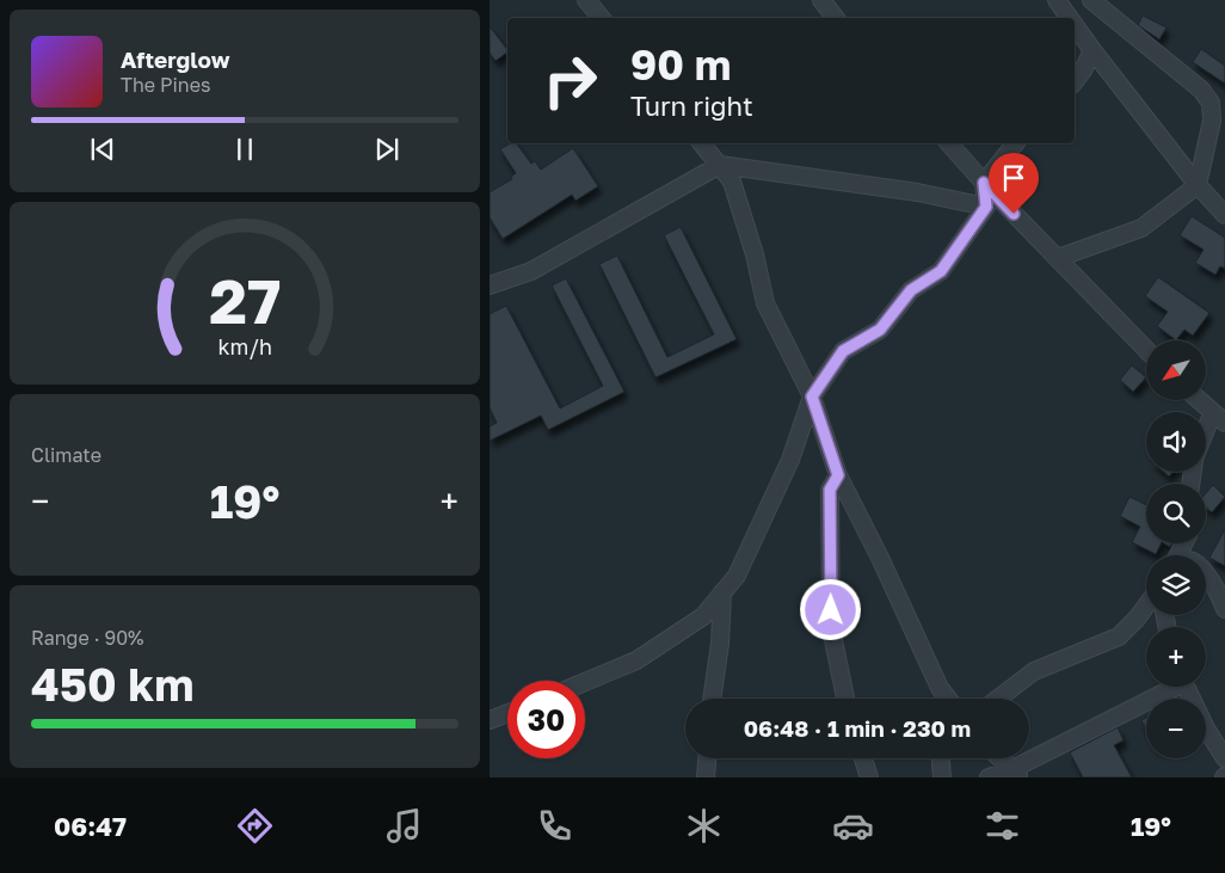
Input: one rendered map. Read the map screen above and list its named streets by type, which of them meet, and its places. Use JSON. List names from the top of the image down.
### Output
{
  "north": "bottom left",
  "page": {
    "turn": ["90 m", "Turn right"],
    "song": ["Afterglow", "The Pines"],
    "map_buttons": ["+", "−"],
    "tile": [
      "Climate",
      ["Range · 90%", "450 km"]
    ],
    "heat": ["−", "19°", "+"],
    "limit": "30",
    "trip": "06:48 · 1 min · 230 m",
    "tabs": ["06:47", "19°"],
    "gauge": ["27", "km/h"]
  }
}
